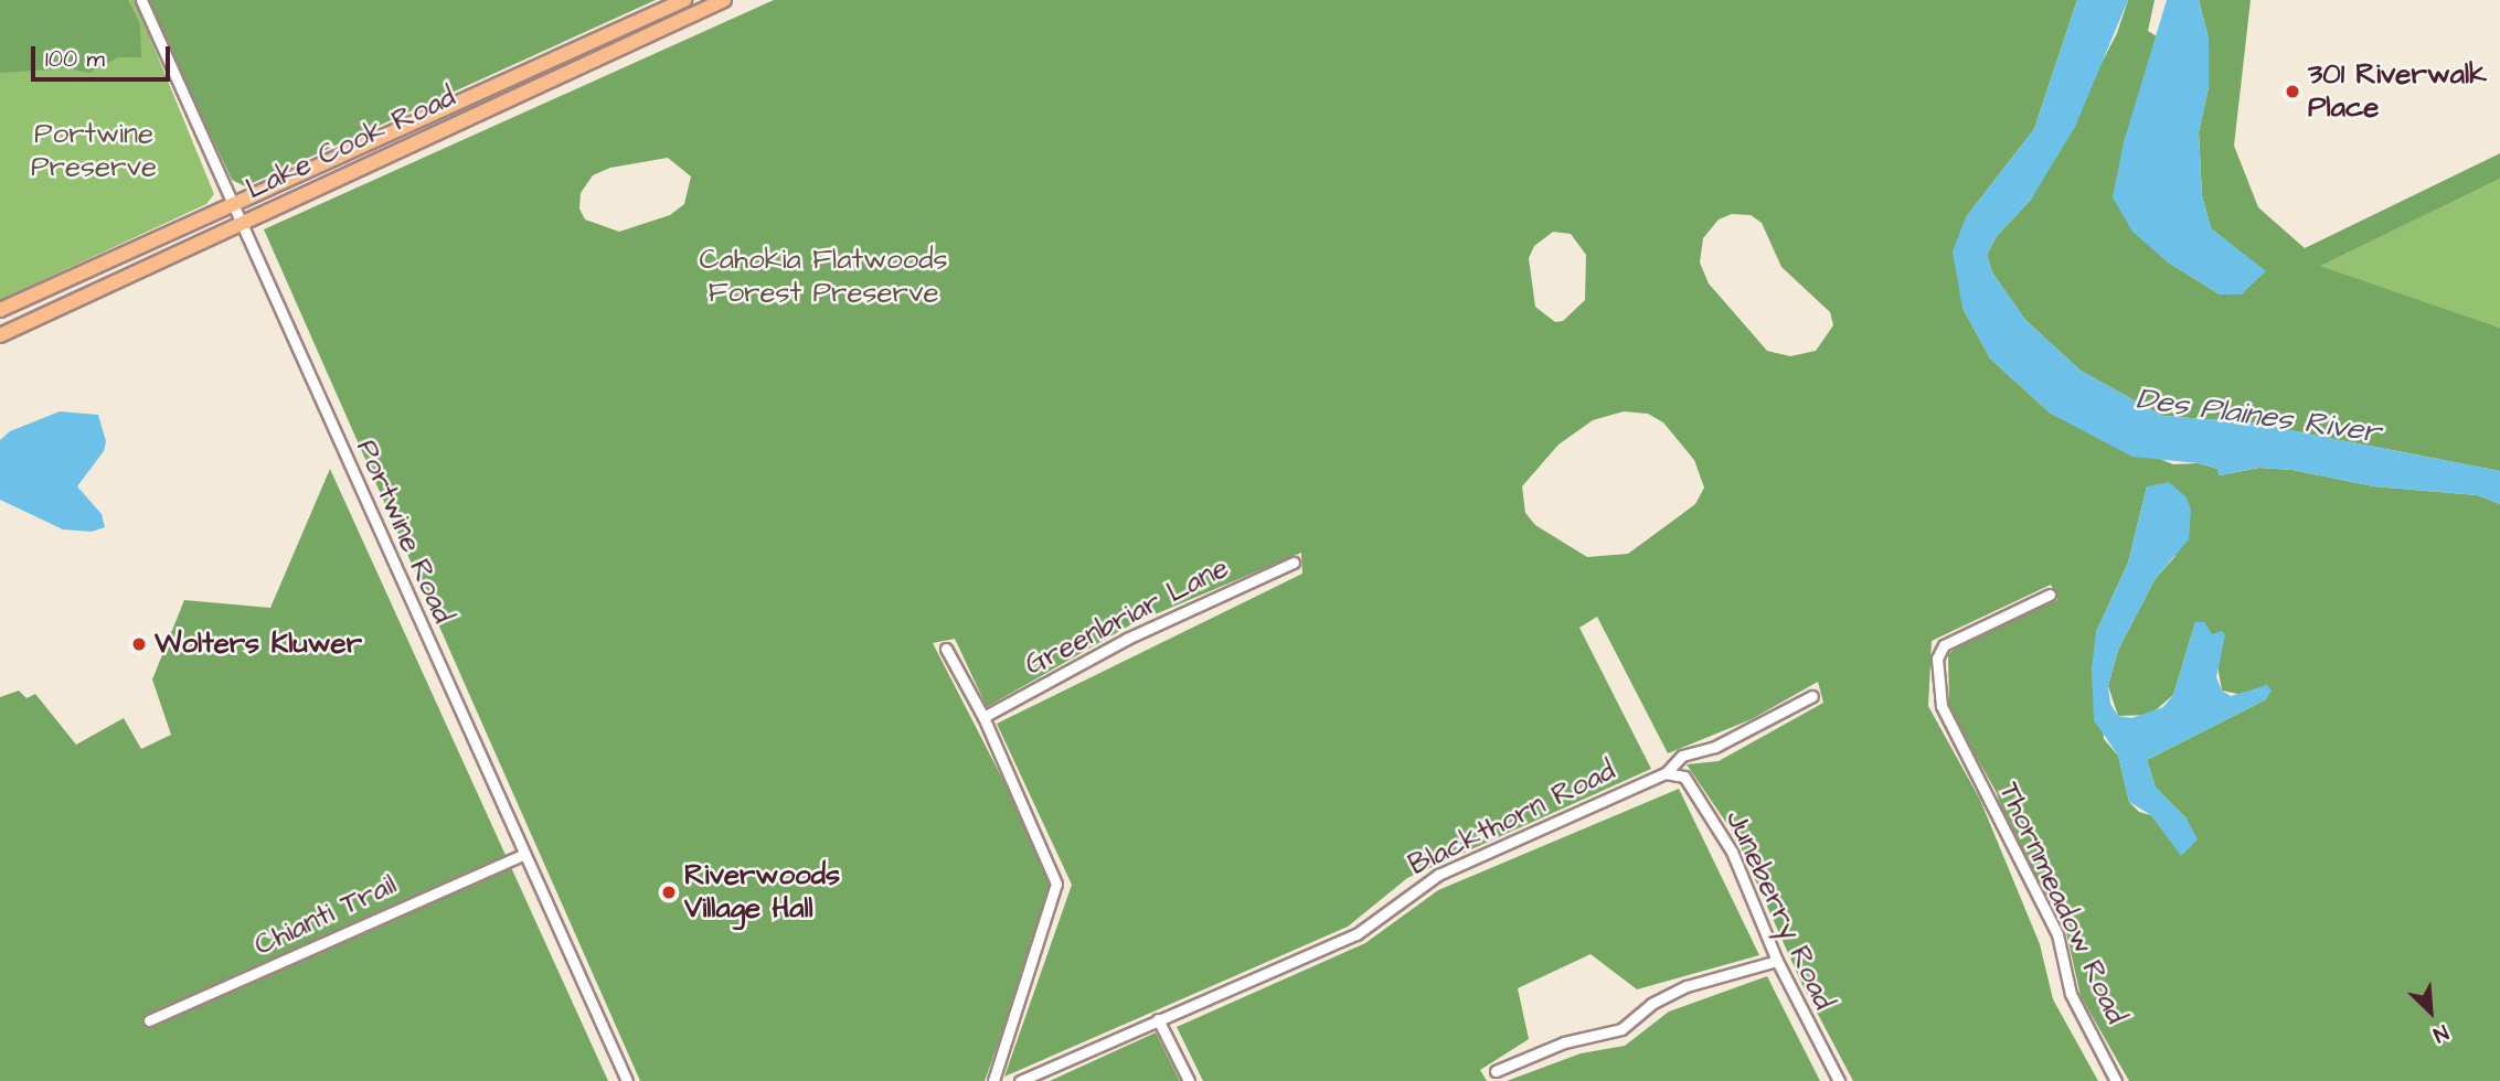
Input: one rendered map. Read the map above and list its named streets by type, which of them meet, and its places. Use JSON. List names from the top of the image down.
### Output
{
  "streets": {
    "main road": ["Lake Cook Road"],
    "street": [
      "Portwine Road",
      "Greenbriar Lane",
      "Blackthorn Road",
      "Thornmeadow Road",
      "Juneberry Road",
      "Chianti Trail"
    ]
  },
  "crossings": [
    ["Lake Cook Road", "Portwine Road"],
    ["Portwine Road", "Chianti Trail"],
    ["Blackthorn Road", "Juneberry Road"]
  ],
  "water": ["Des Plaines River"],
  "parks": ["Portwine Preserve", "Cahokia Flatwoods Forest Preserve"],
  "places": ["301 Riverwalk Place", "Wolters Kluwer", "Riverwoods Village Hall"],
  "scale_bar": "100 m",
  "north": "bottom right"
}
